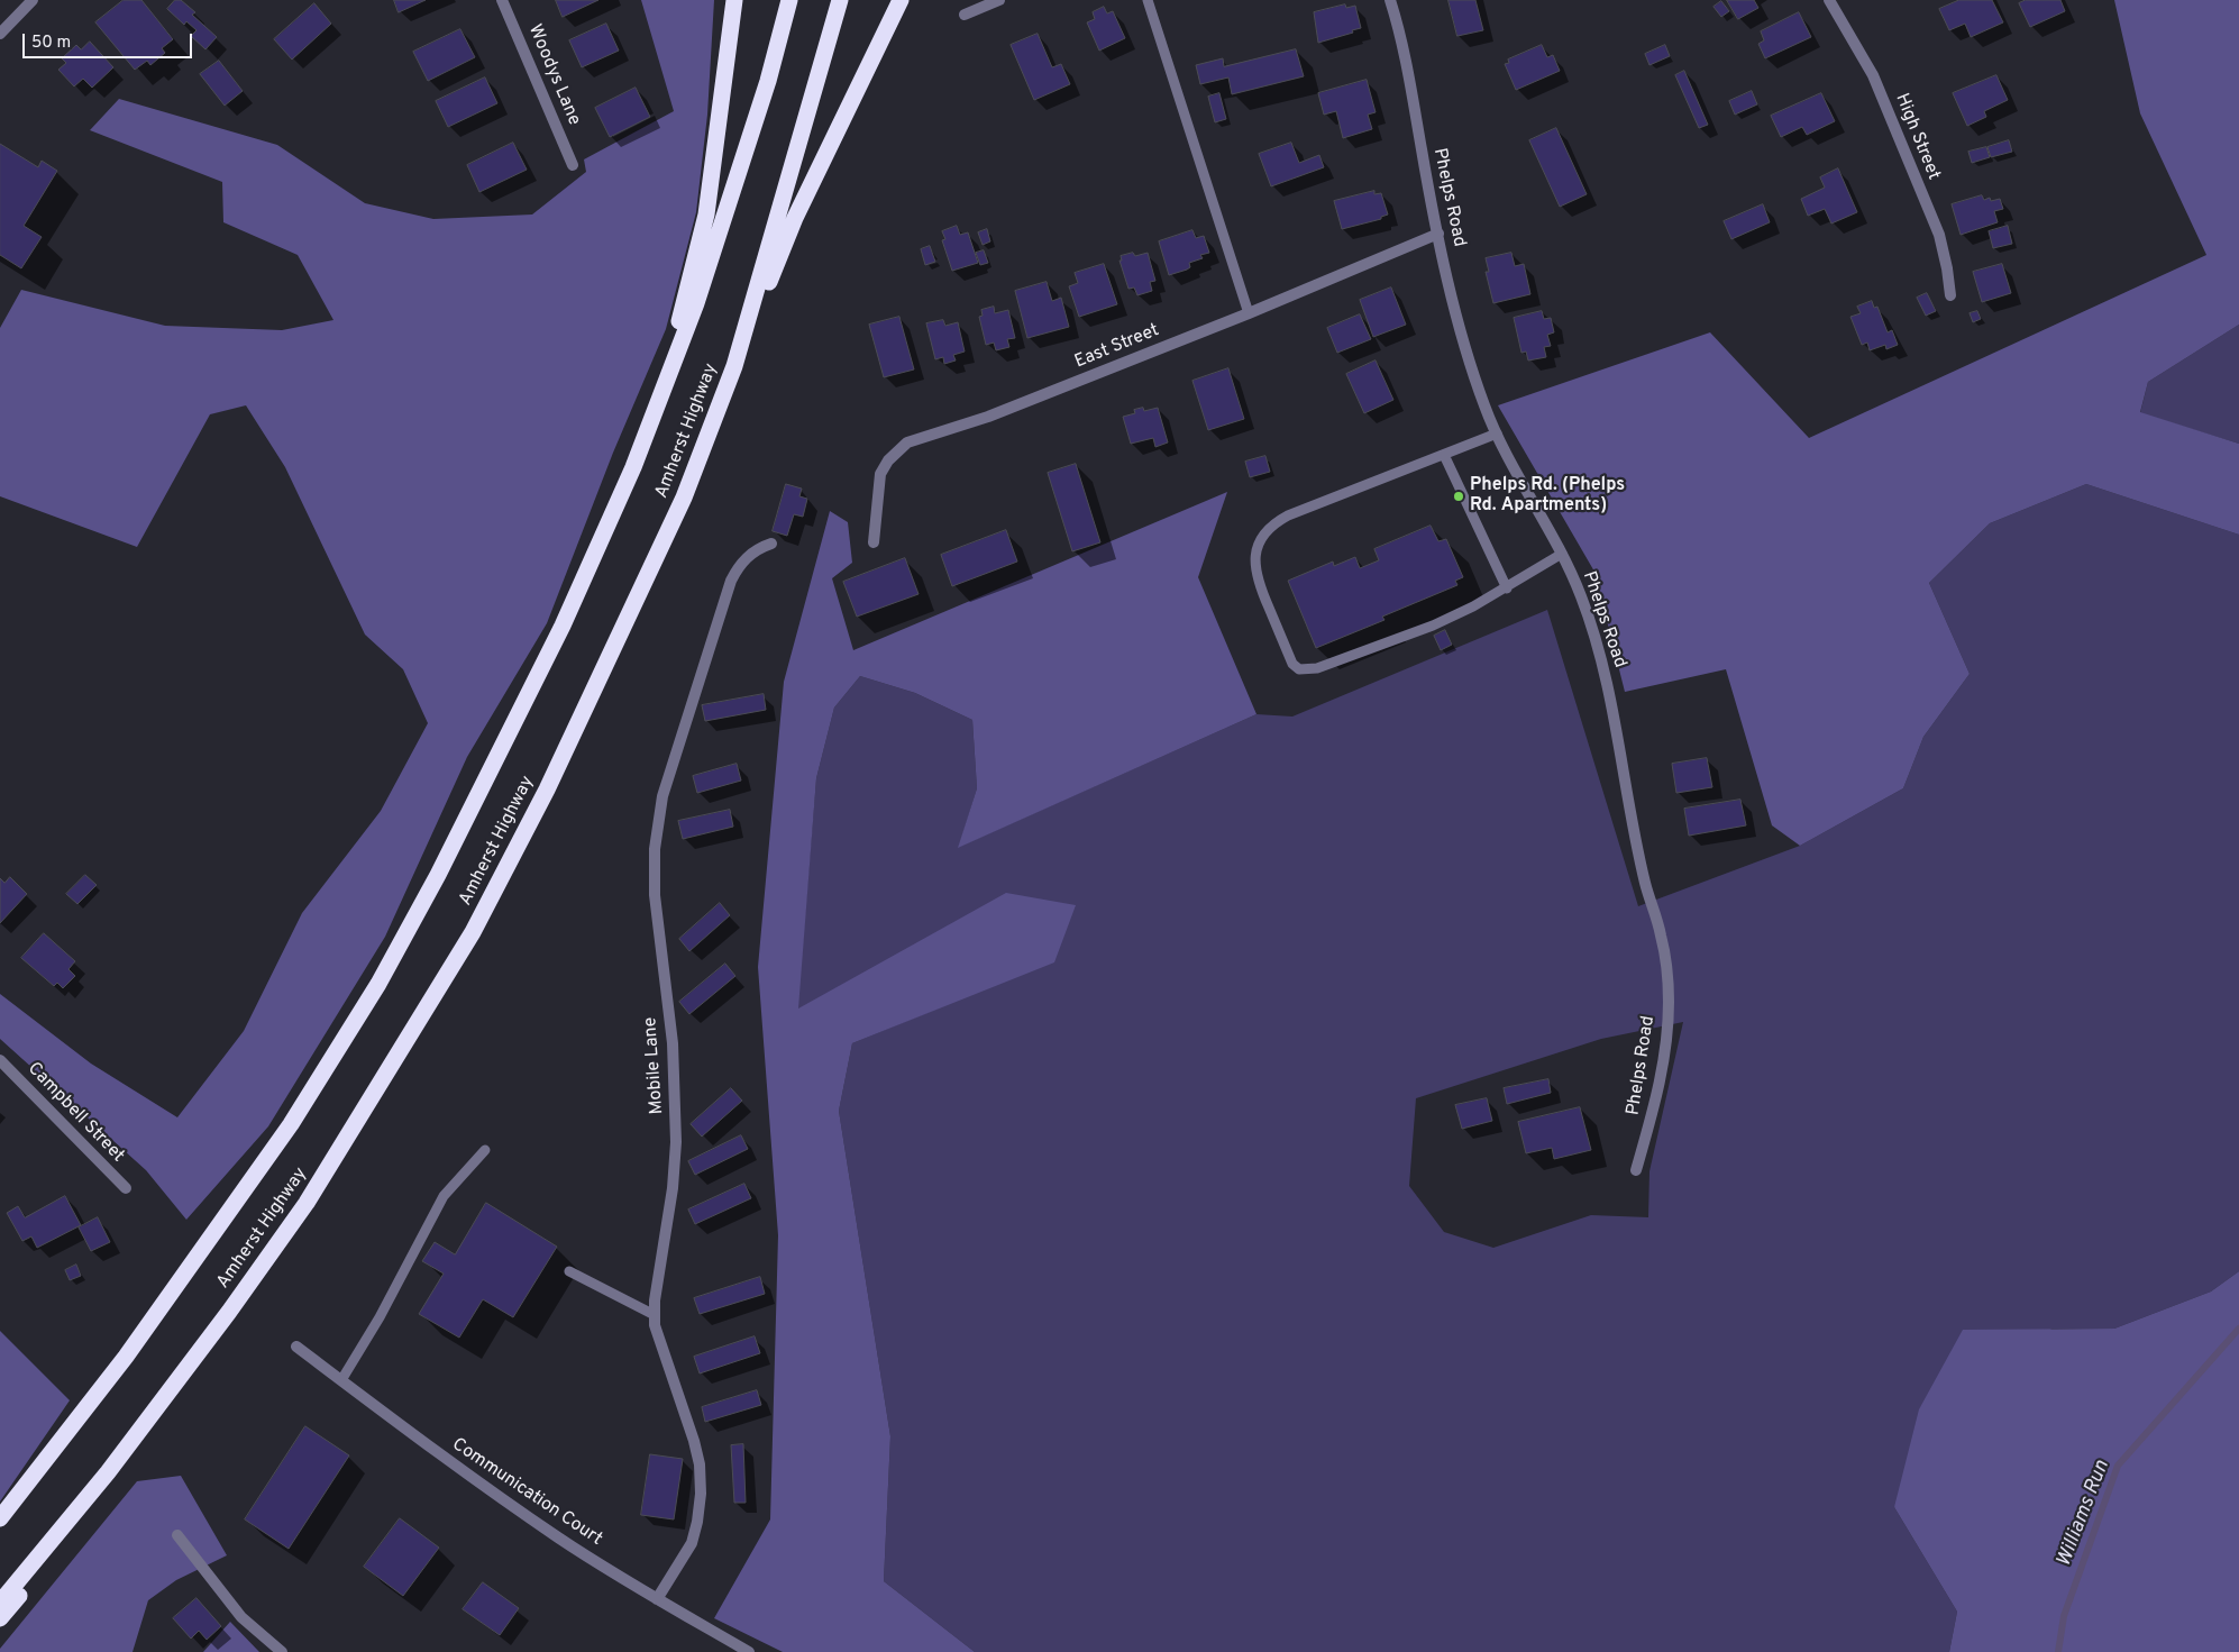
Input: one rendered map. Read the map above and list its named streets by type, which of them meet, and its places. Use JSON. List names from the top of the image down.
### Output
{
  "streets": {
    "highway": ["Amherst Highway"],
    "street": [
      "Woodys Lane",
      "High Street",
      "Phelps Road",
      "East Street",
      "Mobile Lane",
      "Campbell Street",
      "Communication Court"
    ]
  },
  "crossings": [
    ["Phelps Road", "East Street"],
    ["Mobile Lane", "Communication Court"]
  ],
  "water": ["Williams Run"],
  "places": ["Phelps Rd. (Phelps Rd. Apartments)"],
  "scale_bar": "50 m"
}
